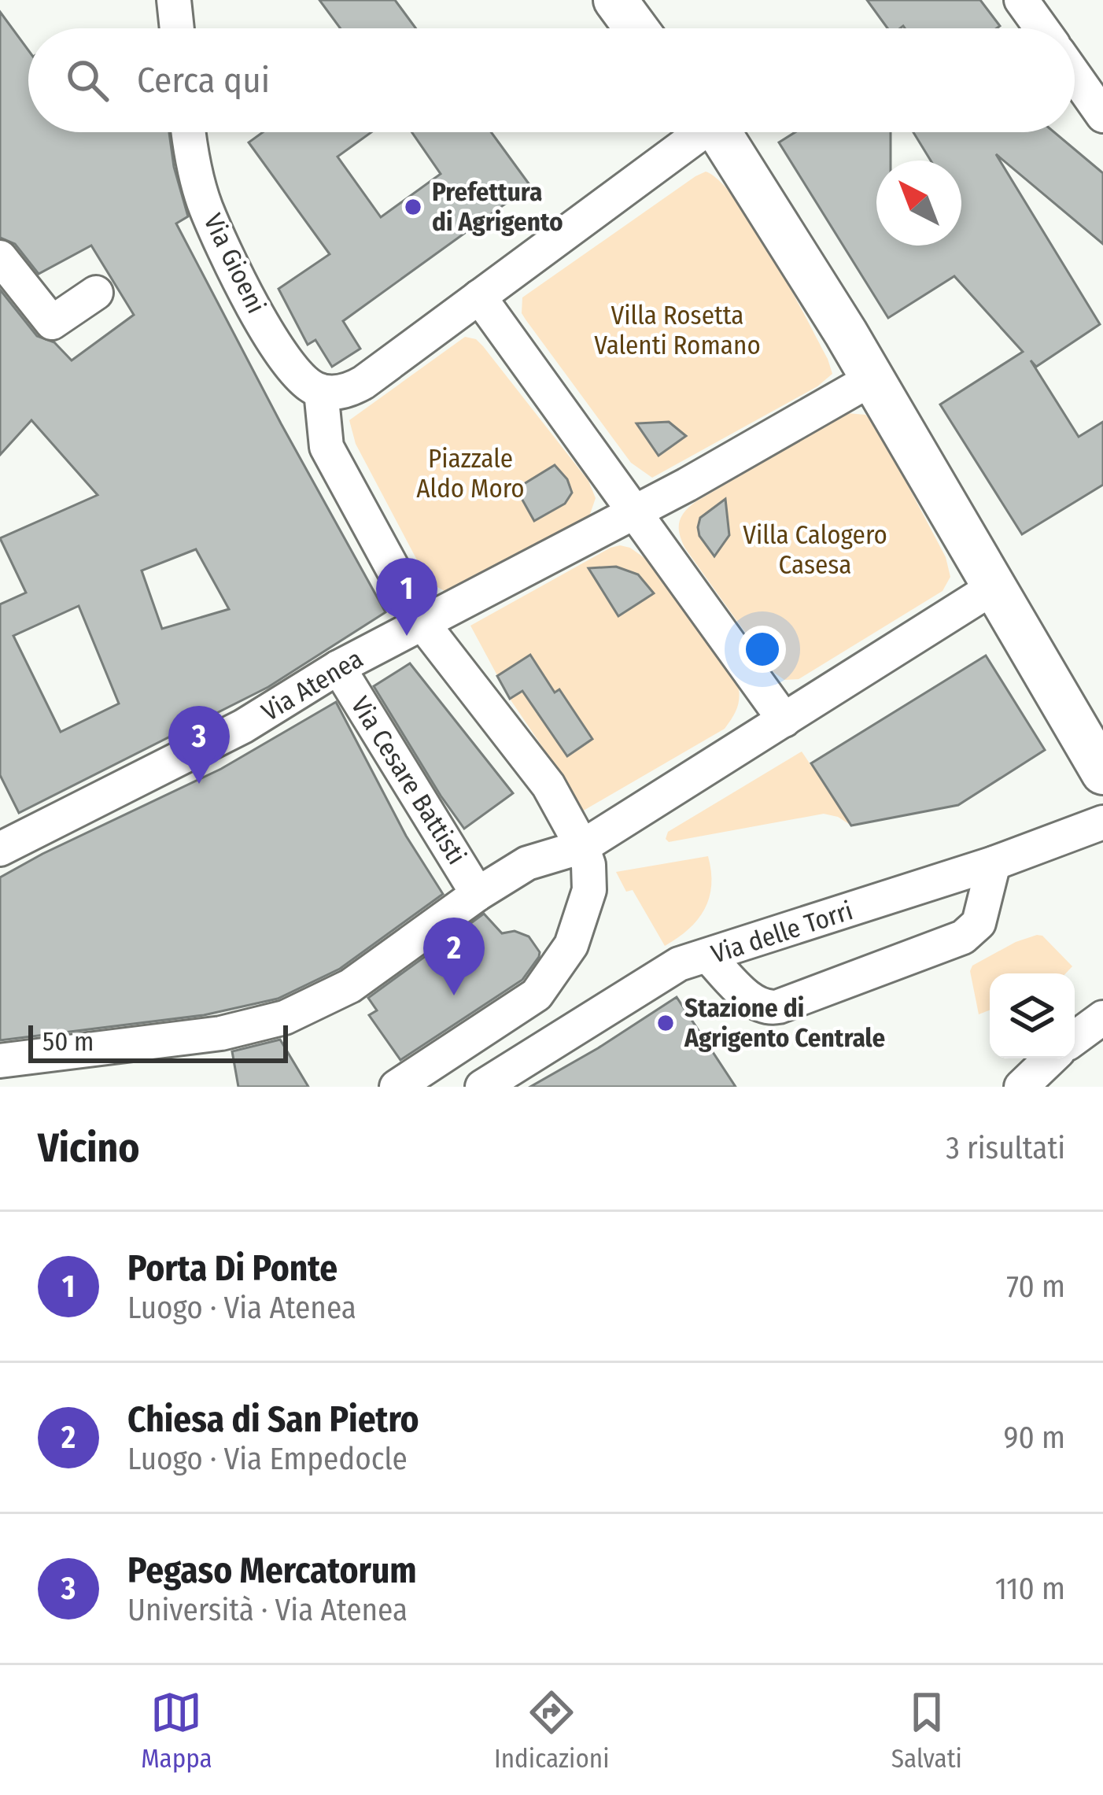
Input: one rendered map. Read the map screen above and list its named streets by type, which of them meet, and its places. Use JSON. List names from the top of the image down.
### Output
{
  "streets": {
    "street": [
      "Via Gioeni",
      "Via Atenea",
      "Via Cesare Battisti",
      "Via delle Torri"
    ]
  },
  "crossings": [
    ["Via Atenea", "Via Cesare Battisti"]
  ],
  "parks": ["Villa Rosetta Valenti Romano", "Piazzale Aldo Moro", "Villa Calogero Casesa"],
  "places": ["Prefettura di Agrigento", "Stazione di Agrigento Centrale"],
  "scale_bar": "50 m",
  "north": "top left",
  "page": {
    "search": "Cerca qui",
    "pins": ["1", "3", "2"],
    "scale": "50 m",
    "heading": ["Vicino", "3 risultati"],
    "list": [
      {
        "mark": "1",
        "name": "Porta Di Ponte",
        "note": "Luogo · Via Atenea",
        "value": "70 m"
      },
      {
        "mark": "2",
        "name": "Chiesa di San Pietro",
        "note": "Luogo · Via Empedocle",
        "value": "90 m"
      },
      {
        "mark": "3",
        "name": "Pegaso Mercatorum",
        "note": "Università · Via Atenea",
        "value": "110 m"
      }
    ],
    "nav": ["Mappa", "Indicazioni", "Salvati"]
  }
}
